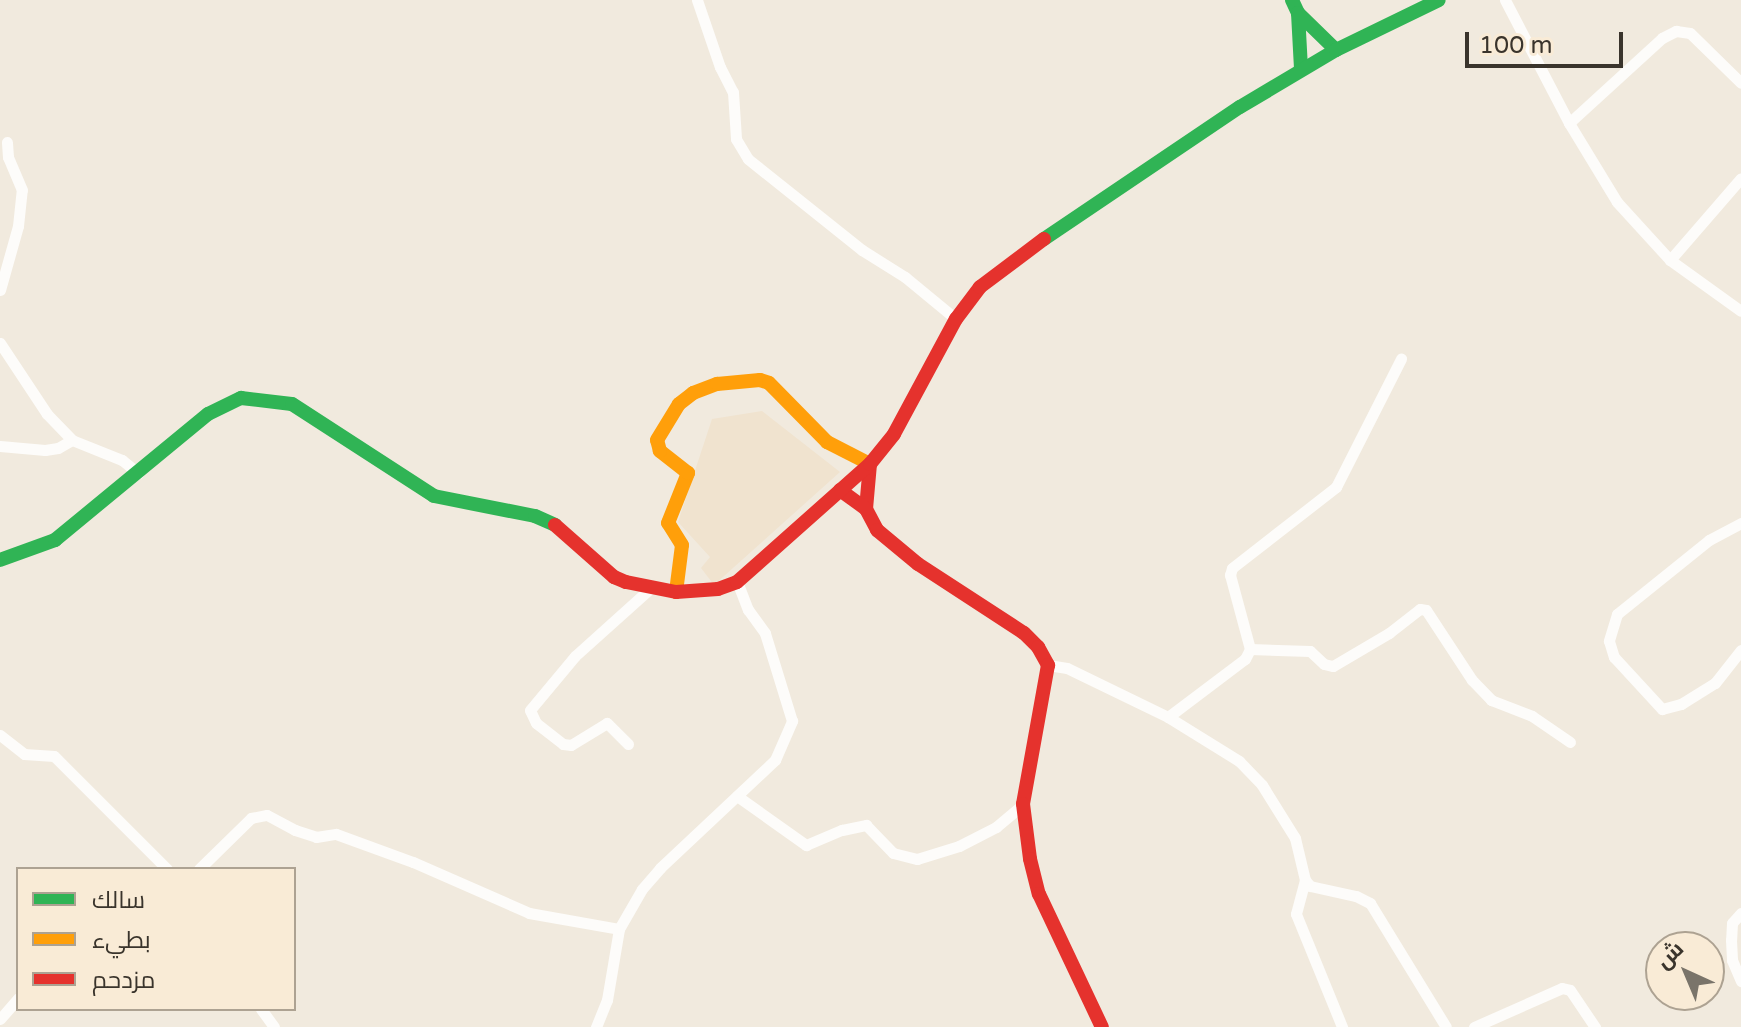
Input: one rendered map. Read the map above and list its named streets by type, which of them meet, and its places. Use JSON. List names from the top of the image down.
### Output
{
  "legend": ["سالك", "بطيء", "مزدحم"],
  "scale_bar": "100 m",
  "north": "top left"
}
